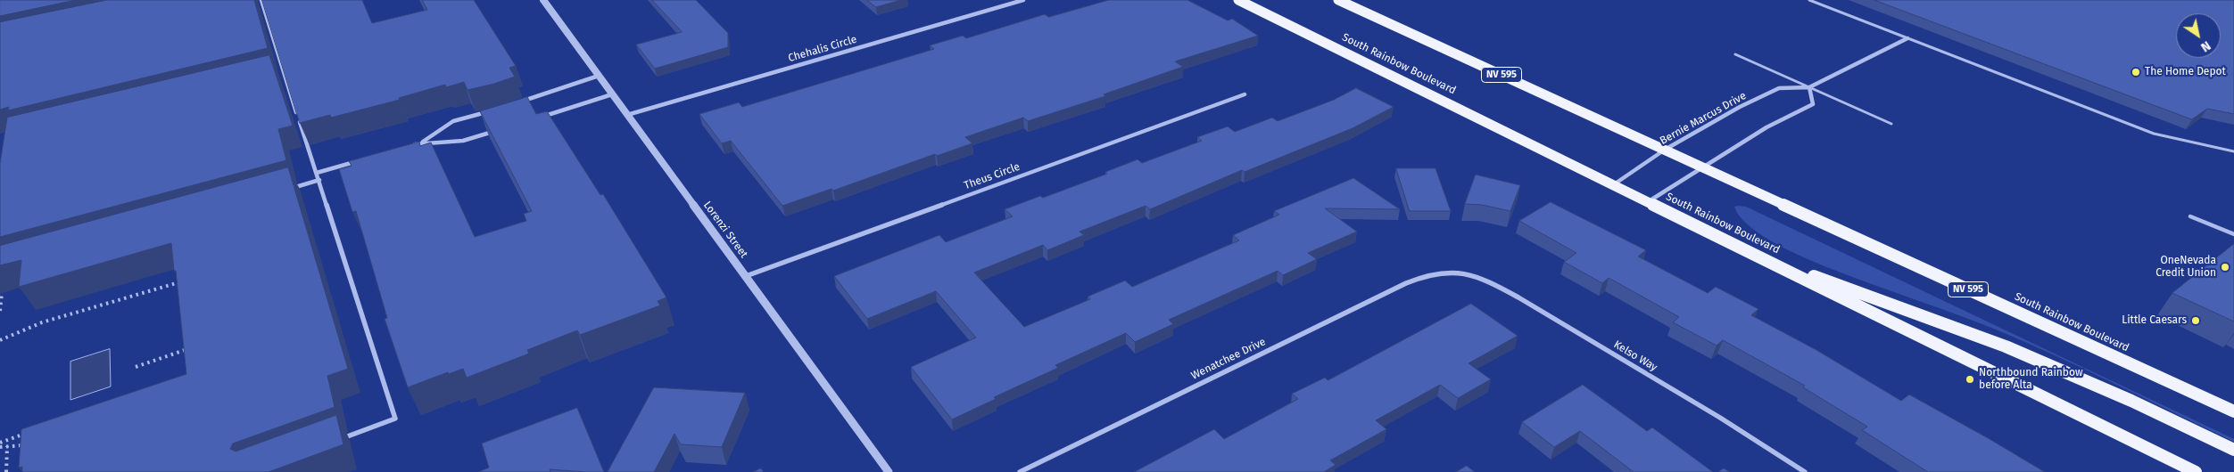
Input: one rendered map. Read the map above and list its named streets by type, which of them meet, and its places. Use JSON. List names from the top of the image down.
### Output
{
  "streets": {
    "main road": ["South Rainbow Boulevard", "NV 595"],
    "street": [
      "Chehalis Circle",
      "Bernie Marcus Drive",
      "Theus Circle",
      "Lorenzi Street",
      "Kelso Way",
      "Wenatchee Drive"
    ]
  },
  "crossings": [
    ["Chehalis Circle", "Lorenzi Street"],
    ["South Rainbow Boulevard", "Bernie Marcus Drive"],
    ["Theus Circle", "Lorenzi Street"],
    ["Kelso Way", "Wenatchee Drive"]
  ],
  "places": [
    "The Home Depot",
    "OneNevada Credit Union",
    "Little Caesars",
    "Northbound Rainbow before Alta"
  ],
  "north": "bottom right"
}
